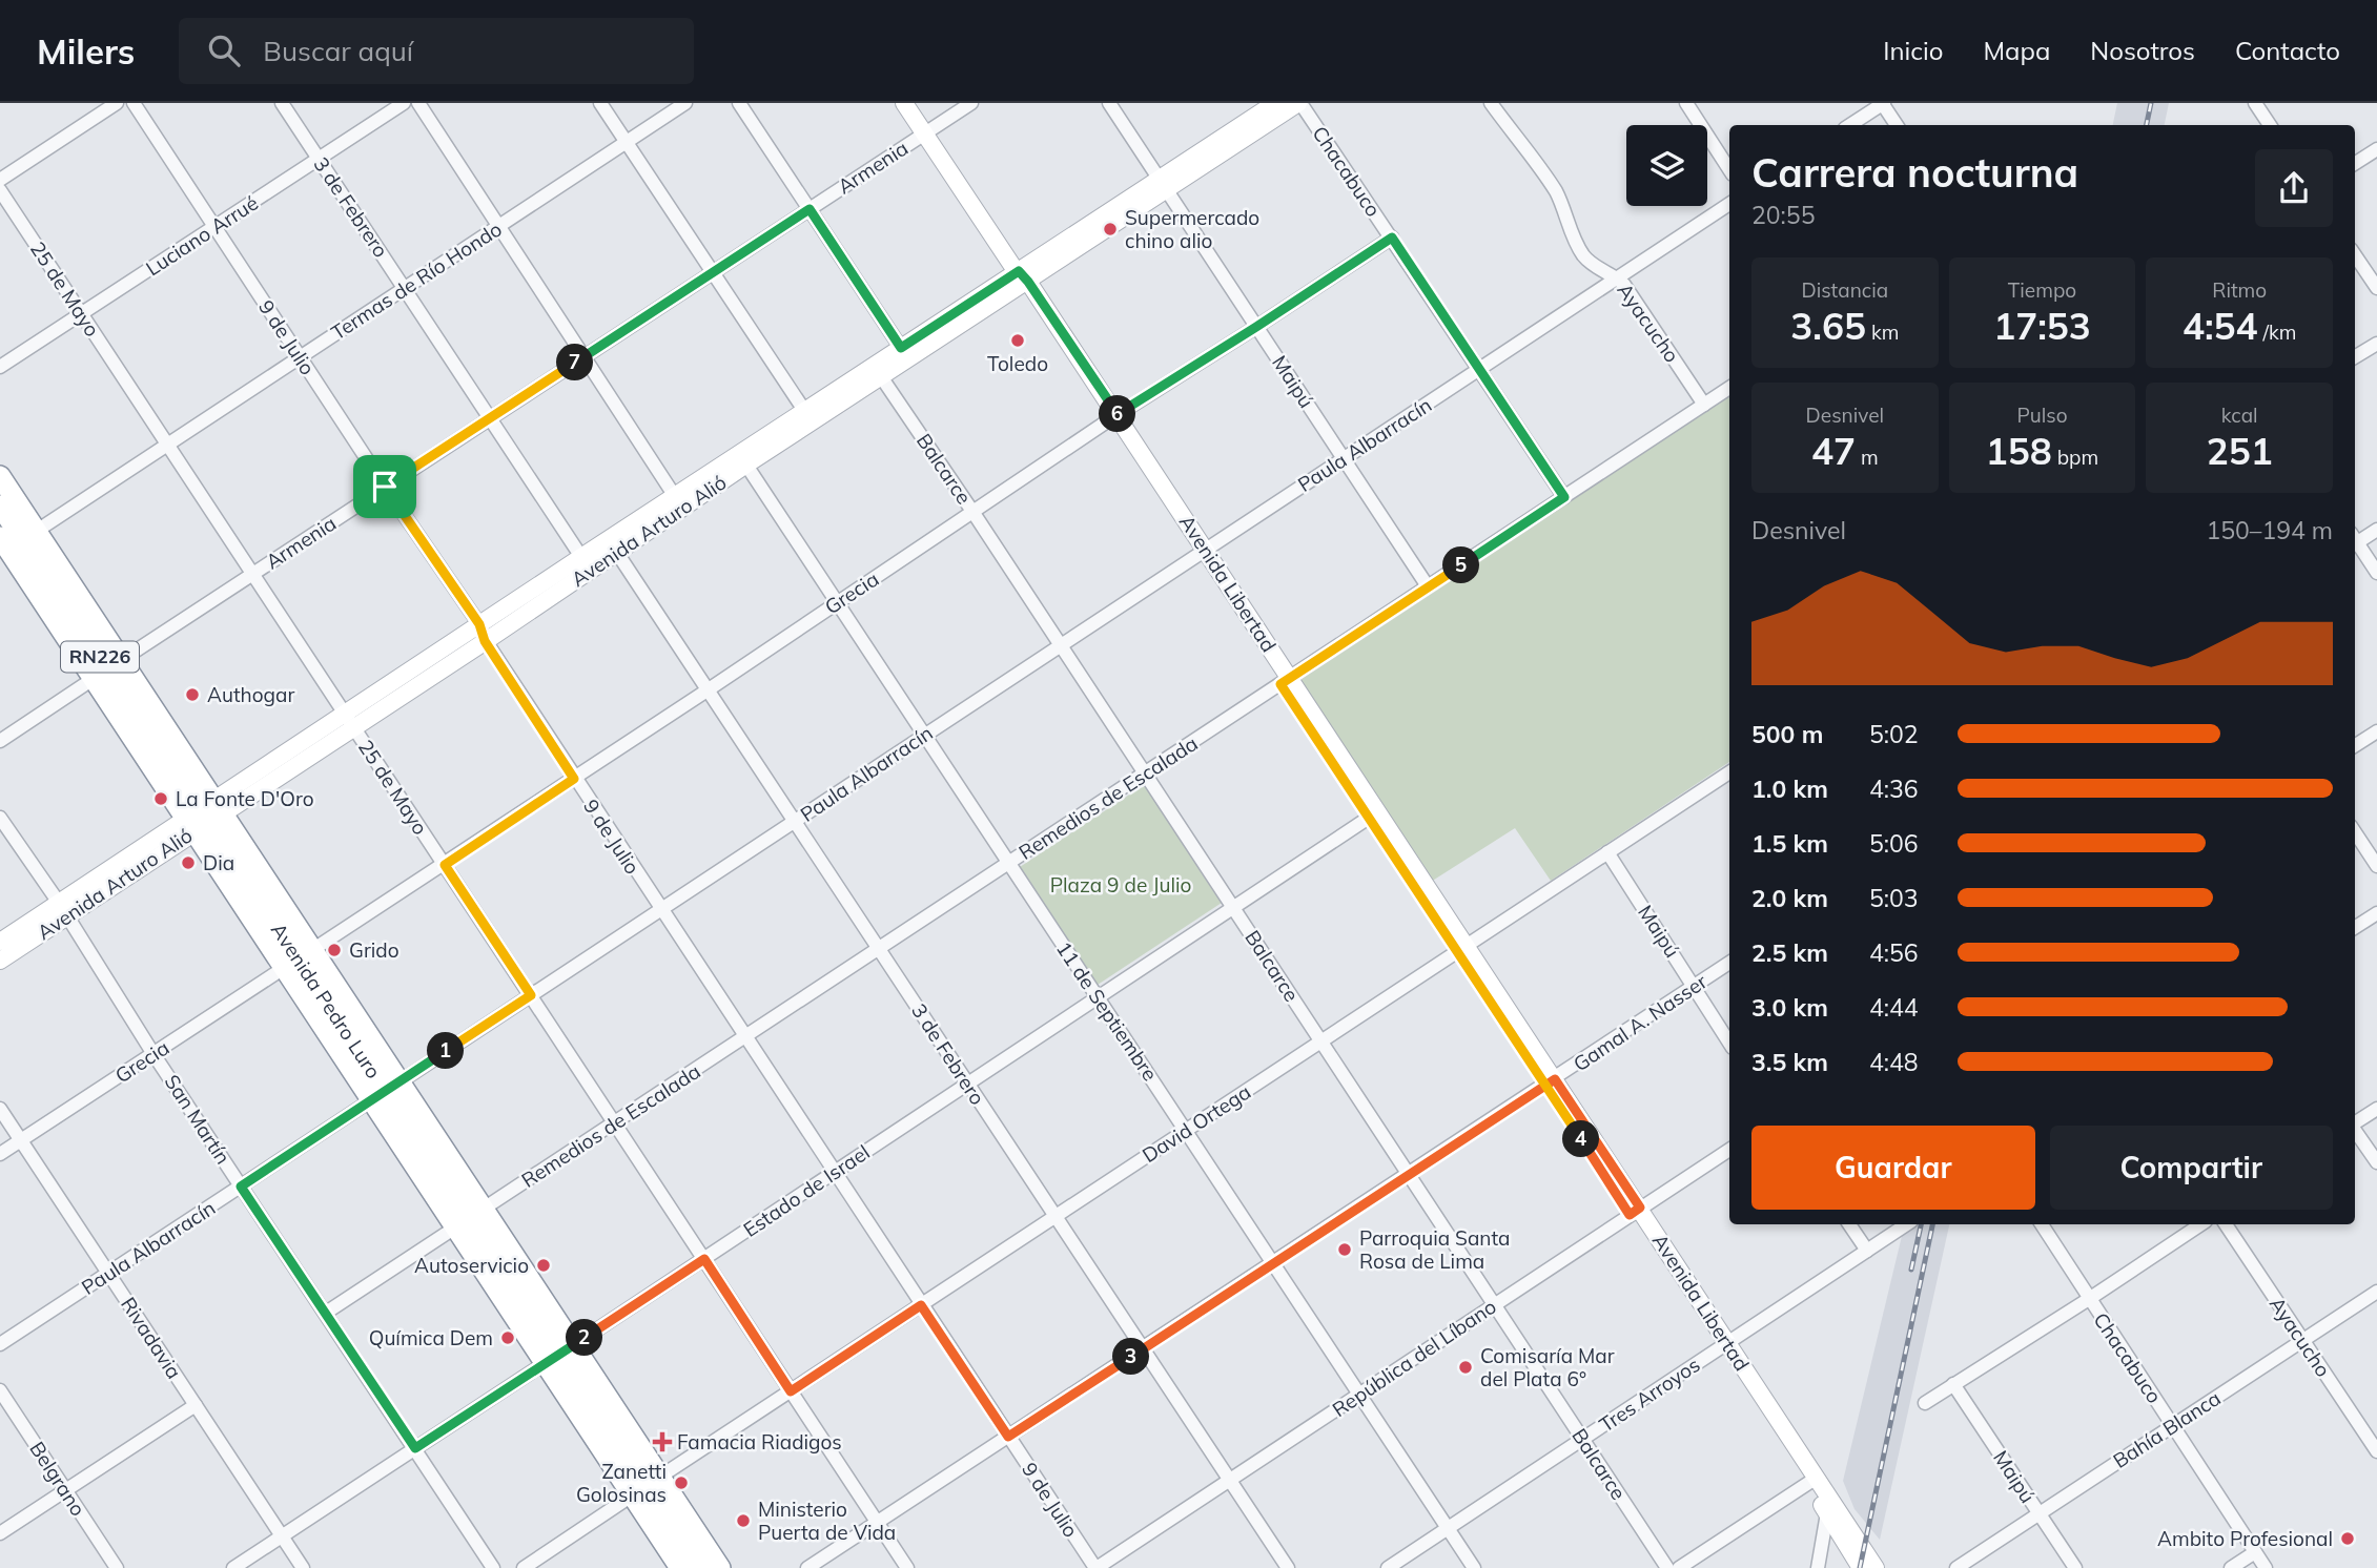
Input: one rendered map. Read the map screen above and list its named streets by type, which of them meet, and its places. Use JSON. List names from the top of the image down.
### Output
{
  "streets": {
    "highway": ["Avenida Pedro Luro"],
    "main road": ["Avenida Arturo Alió", "Avenida Libertad"],
    "street": [
      "Armenia",
      "Chacabuco",
      "3 de Febrero",
      "Luciano Arrué",
      "Termas de Río Hondo",
      "25 de Mayo",
      "Ayacucho",
      "9 de Julio",
      "Maipú",
      "Paula Albarracín",
      "Balcarce",
      "Grecia",
      "Remedios de Escalada",
      "11 de Septiembre",
      "Gamal A. Nasser",
      "San Martín",
      "David Ortega",
      "Estado de Israel",
      "Rivadavia",
      "República del Líbano",
      "Tres Arroyos",
      "Bahía Blanca",
      "Belgrano"
    ]
  },
  "crossings": [
    ["Armenia", "3 de Febrero"],
    ["Armenia", "25 de Mayo"],
    ["Armenia", "9 de Julio"],
    ["Armenia", "Avenida Libertad"],
    ["Armenia", "Avenida Pedro Luro"],
    ["Chacabuco", "Paula Albarracín"],
    ["Chacabuco", "Avenida Arturo Alió"],
    ["Chacabuco", "Grecia"],
    ["Chacabuco", "Remedios de Escalada"],
    ["Chacabuco", "Bahía Blanca"],
    ["3 de Febrero", "Luciano Arrué"],
    ["3 de Febrero", "Termas de Río Hondo"],
    ["3 de Febrero", "Paula Albarracín"],
    ["3 de Febrero", "Avenida Arturo Alió"],
    ["3 de Febrero", "Grecia"],
    ["3 de Febrero", "Remedios de Escalada"],
    ["3 de Febrero", "Gamal A. Nasser"],
    ["3 de Febrero", "David Ortega"],
    ["3 de Febrero", "Estado de Israel"],
    ["3 de Febrero", "República del Líbano"],
    ["Luciano Arrué", "25 de Mayo"],
    ["Luciano Arrué", "9 de Julio"],
    ["Termas de Río Hondo", "25 de Mayo"],
    ["Termas de Río Hondo", "9 de Julio"],
    ["Termas de Río Hondo", "Avenida Pedro Luro"],
    ["25 de Mayo", "Paula Albarracín"],
    ["25 de Mayo", "Avenida Arturo Alió"],
    ["25 de Mayo", "Grecia"],
    ["25 de Mayo", "Remedios de Escalada"],
    ["25 de Mayo", "Gamal A. Nasser"],
    ["25 de Mayo", "David Ortega"],
    ["25 de Mayo", "Estado de Israel"],
    ["Ayacucho", "Paula Albarracín"],
    ["Ayacucho", "Remedios de Escalada"],
    ["Ayacucho", "Bahía Blanca"],
    ["9 de Julio", "Paula Albarracín"],
    ["9 de Julio", "Avenida Arturo Alió"],
    ["9 de Julio", "Grecia"],
    ["9 de Julio", "Remedios de Escalada"],
    ["9 de Julio", "Gamal A. Nasser"],
    ["9 de Julio", "David Ortega"],
    ["9 de Julio", "Estado de Israel"],
    ["9 de Julio", "República del Líbano"],
    ["Maipú", "Paula Albarracín"],
    ["Maipú", "Avenida Arturo Alió"],
    ["Maipú", "Grecia"],
    ["Maipú", "Remedios de Escalada"],
    ["Maipú", "Gamal A. Nasser"],
    ["Maipú", "David Ortega"],
    ["Maipú", "Bahía Blanca"],
    ["Paula Albarracín", "Balcarce"],
    ["Paula Albarracín", "Avenida Libertad"],
    ["Paula Albarracín", "Avenida Pedro Luro"],
    ["Paula Albarracín", "11 de Septiembre"],
    ["Paula Albarracín", "San Martín"],
    ["Paula Albarracín", "Rivadavia"],
    ["Balcarce", "Avenida Arturo Alió"],
    ["Balcarce", "Grecia"],
    ["Balcarce", "Remedios de Escalada"],
    ["Balcarce", "Gamal A. Nasser"],
    ["Balcarce", "David Ortega"],
    ["Balcarce", "Estado de Israel"],
    ["Balcarce", "República del Líbano"],
    ["Balcarce", "Tres Arroyos"],
    ["Avenida Arturo Alió", "Avenida Libertad"],
    ["Avenida Arturo Alió", "Avenida Pedro Luro"],
    ["Avenida Arturo Alió", "11 de Septiembre"],
    ["Avenida Arturo Alió", "San Martín"],
    ["Avenida Libertad", "Grecia"],
    ["Avenida Libertad", "Remedios de Escalada"],
    ["Avenida Libertad", "Gamal A. Nasser"],
    ["Avenida Libertad", "David Ortega"],
    ["Avenida Libertad", "Estado de Israel"],
    ["Avenida Libertad", "República del Líbano"],
    ["Avenida Libertad", "Tres Arroyos"],
    ["Grecia", "Avenida Pedro Luro"],
    ["Grecia", "11 de Septiembre"],
    ["Grecia", "San Martín"],
    ["Grecia", "Rivadavia"],
    ["Remedios de Escalada", "Avenida Pedro Luro"],
    ["Remedios de Escalada", "11 de Septiembre"],
    ["Avenida Pedro Luro", "David Ortega"],
    ["Avenida Pedro Luro", "Estado de Israel"],
    ["11 de Septiembre", "Gamal A. Nasser"],
    ["11 de Septiembre", "David Ortega"],
    ["11 de Septiembre", "Estado de Israel"],
    ["11 de Septiembre", "República del Líbano"],
    ["11 de Septiembre", "Tres Arroyos"],
    ["San Martín", "Estado de Israel"],
    ["Estado de Israel", "Rivadavia"]
  ],
  "parks": ["Plaza 9 de Julio"],
  "places": {
    "other": [
      "Supermercado chino alio",
      "Toledo",
      "Authogar",
      "La Fonte D'Oro",
      "Dia",
      "Grido",
      "Parroquia Santa Rosa de Lima",
      "Autoservicio",
      "Química Dem",
      "Comisaría Mar del Plata 6°",
      "Zanetti Golosinas",
      "Ministerio Puerta de Vida",
      "Ambito Profesional"
    ],
    "health": ["Famacia Riadigos"]
  },
  "page": {
    "header": "Milers",
    "search": "Buscar aquí",
    "nav": [
      "Inicio",
      "Mapa",
      "Nosotros",
      "Contacto"
    ],
    "heading": ["Carrera nocturna", "20:55"],
    "stats": [
      ["Distancia", "3.65 km"],
      ["Tiempo", "17:53"],
      ["Ritmo", "4:54 /km"],
      ["Desnivel", "47 m"],
      ["Pulso", "158 bpm"],
      ["kcal", "251"]
    ],
    "pins": [
      "7",
      "6",
      "5",
      "1",
      "4",
      "2",
      "3"
    ],
    "chart": ["Desnivel", "150–194 m"],
    "list": [
      {
        "name": "500 m",
        "note": "5:02"
      },
      {
        "name": "1.0 km",
        "note": "4:36"
      },
      {
        "name": "1.5 km",
        "note": "5:06"
      },
      {
        "name": "2.0 km",
        "note": "5:03"
      },
      {
        "name": "2.5 km",
        "note": "4:56"
      },
      {
        "name": "3.0 km",
        "note": "4:44"
      },
      {
        "name": "3.5 km",
        "note": "4:48"
      }
    ],
    "buttons": ["Guardar", "Compartir"]
  }
}
